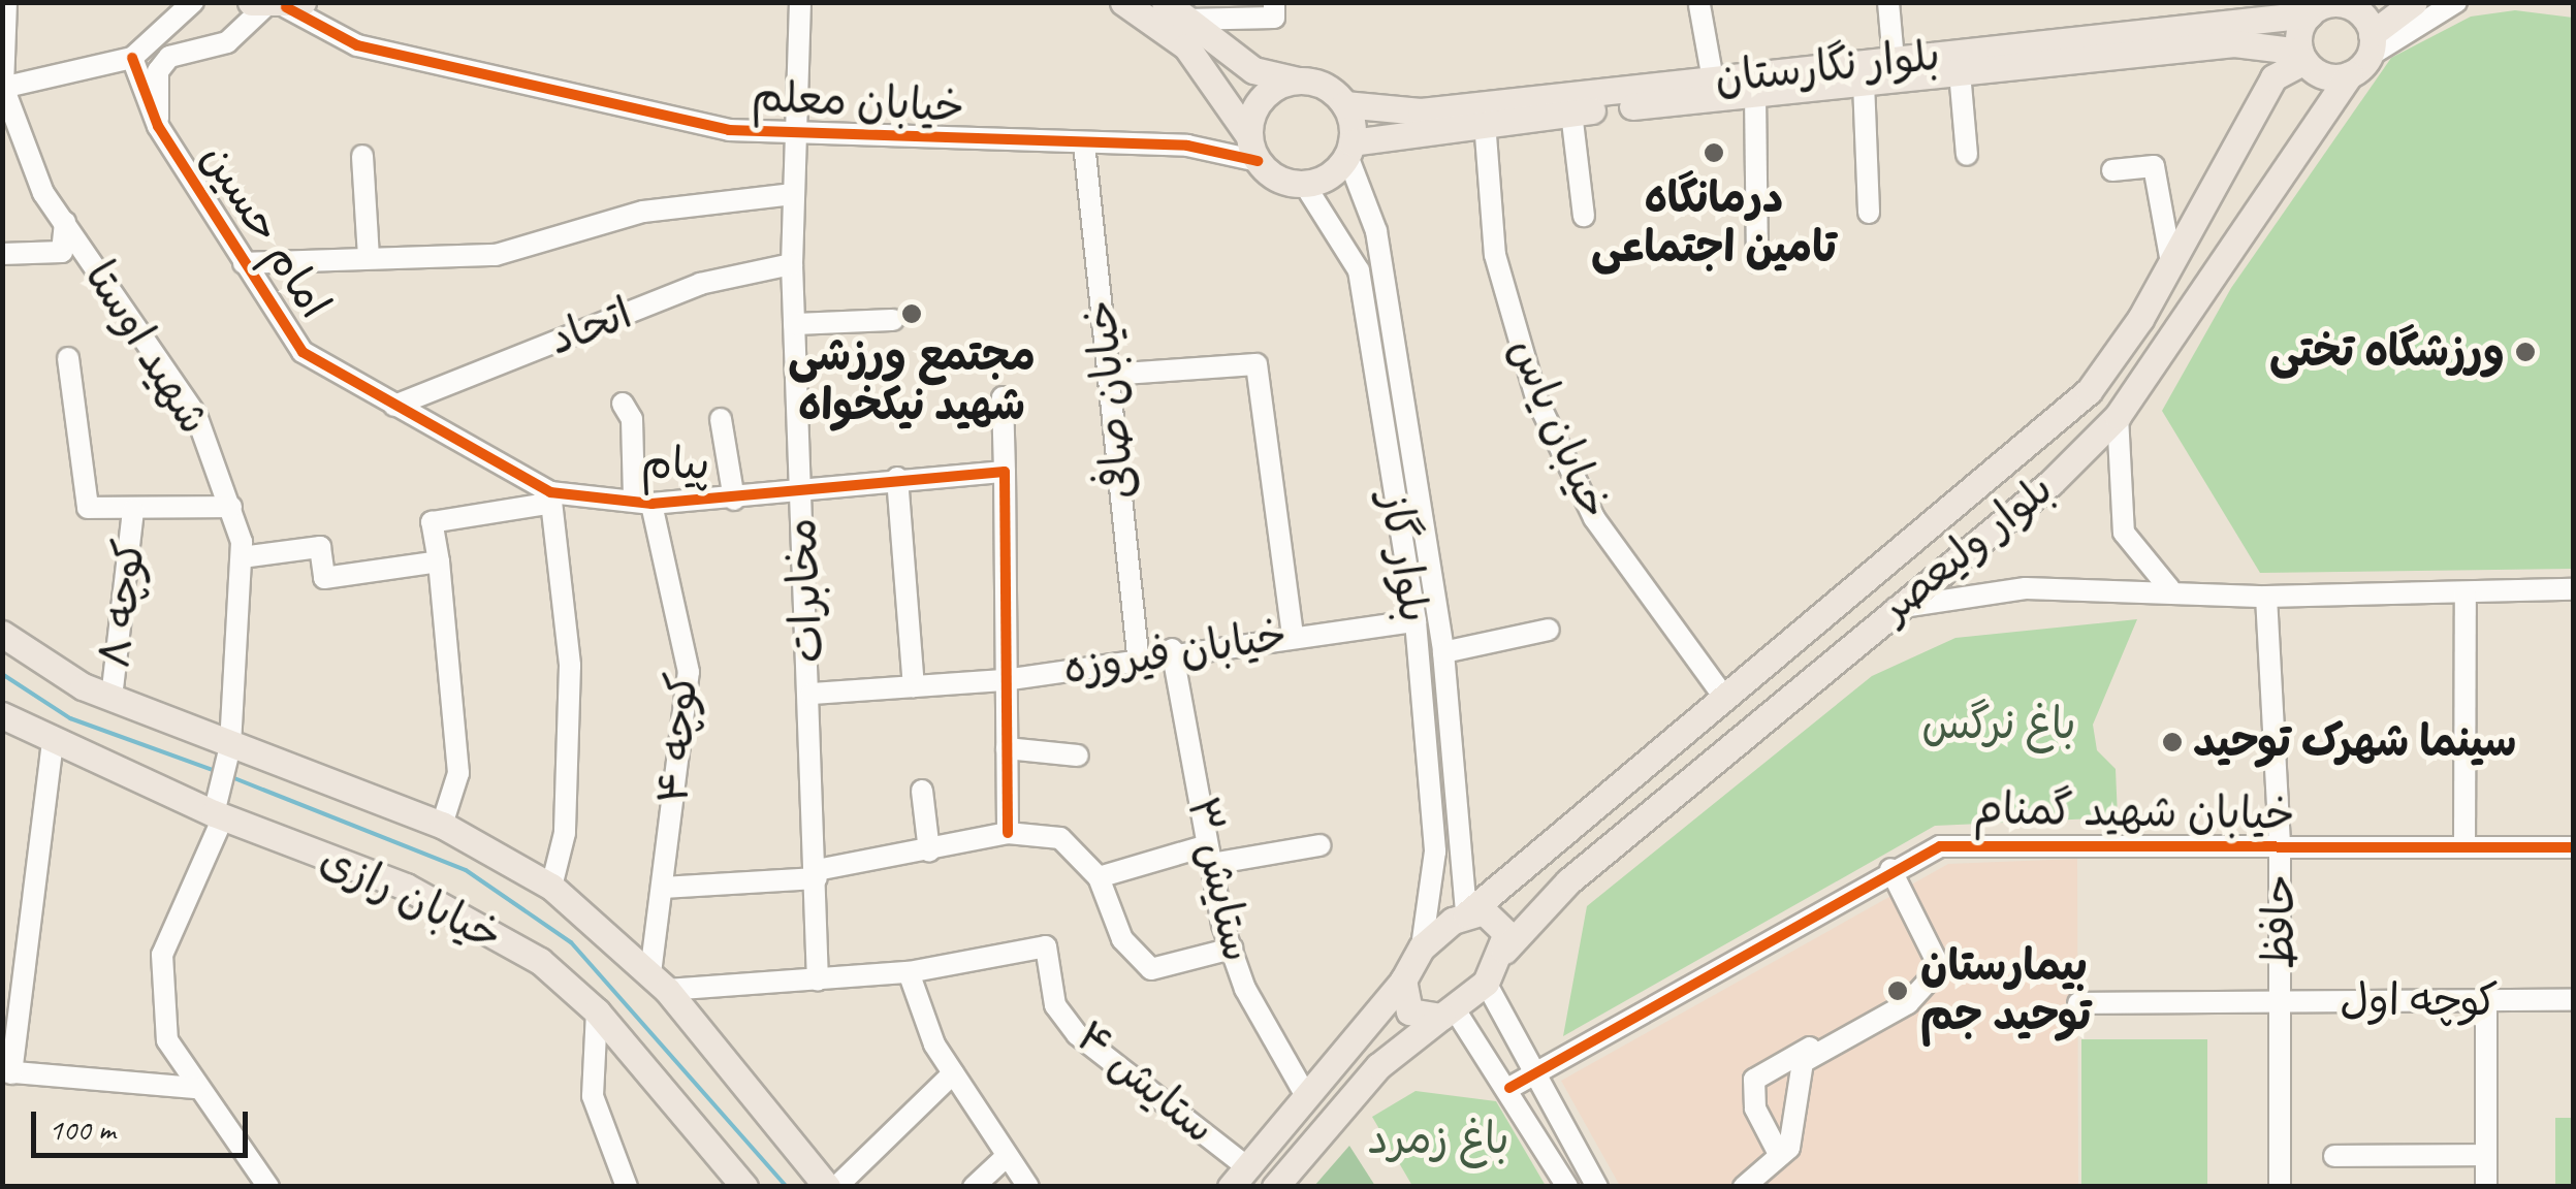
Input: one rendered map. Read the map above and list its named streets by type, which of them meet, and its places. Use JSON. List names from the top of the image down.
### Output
{
  "streets": {
    "main road": ["بلوار نگارستان", "بلوار ولیعصر", "خیابان رازی"],
    "street": [
      "خیابان معلم",
      "امام حسین",
      "اتحاد",
      "شهید اوستا",
      "خیابان صافی",
      "خیابان یاس",
      "پیام",
      "بلوار گاز",
      "مخابرات",
      "کوچه ۸",
      "خیابان فیروزه",
      "کوچه ۴",
      "خیابان شهید گمنام",
      "ستایش ۳",
      "حافظ",
      "کوچه اول",
      "ستایش ۴"
    ]
  },
  "crossings": [
    ["بلوار نگارستان", "خیابان معلم"],
    ["بلوار نگارستان", "خیابان یاس"],
    ["بلوار نگارستان", "بلوار ولیعصر"],
    ["بلوار نگارستان", "بلوار گاز"],
    ["خیابان معلم", "خیابان صافی"],
    ["خیابان معلم", "بلوار گاز"],
    ["خیابان معلم", "مخابرات"],
    ["امام حسین", "اتحاد"],
    ["امام حسین", "پیام"],
    ["اتحاد", "مخابرات"],
    ["شهید اوستا", "خیابان رازی"],
    ["خیابان صافی", "خیابان فیروزه"],
    ["خیابان یاس", "بلوار ولیعصر"],
    ["پیام", "مخابرات"],
    ["پیام", "کوچه ۴"],
    ["بلوار ولیعصر", "بلوار گاز"],
    ["بلوار گاز", "خیابان فیروزه"],
    ["مخابرات", "خیابان فیروزه"],
    ["خیابان فیروزه", "ستایش ۳"],
    ["خیابان شهید گمنام", "حافظ"],
    ["حافظ", "کوچه اول"]
  ],
  "parks": ["باغ نرگس", "باغ زمرد"],
  "places": [
    "درمانگاه تامین اجتماعی",
    "مجتمع ورزشی شهید نیکخواه",
    "ورزشگاه تختی",
    "سینما شهرک توحید",
    "بیمارستان توحید جم"
  ],
  "scale_bar": "100 m"
}
